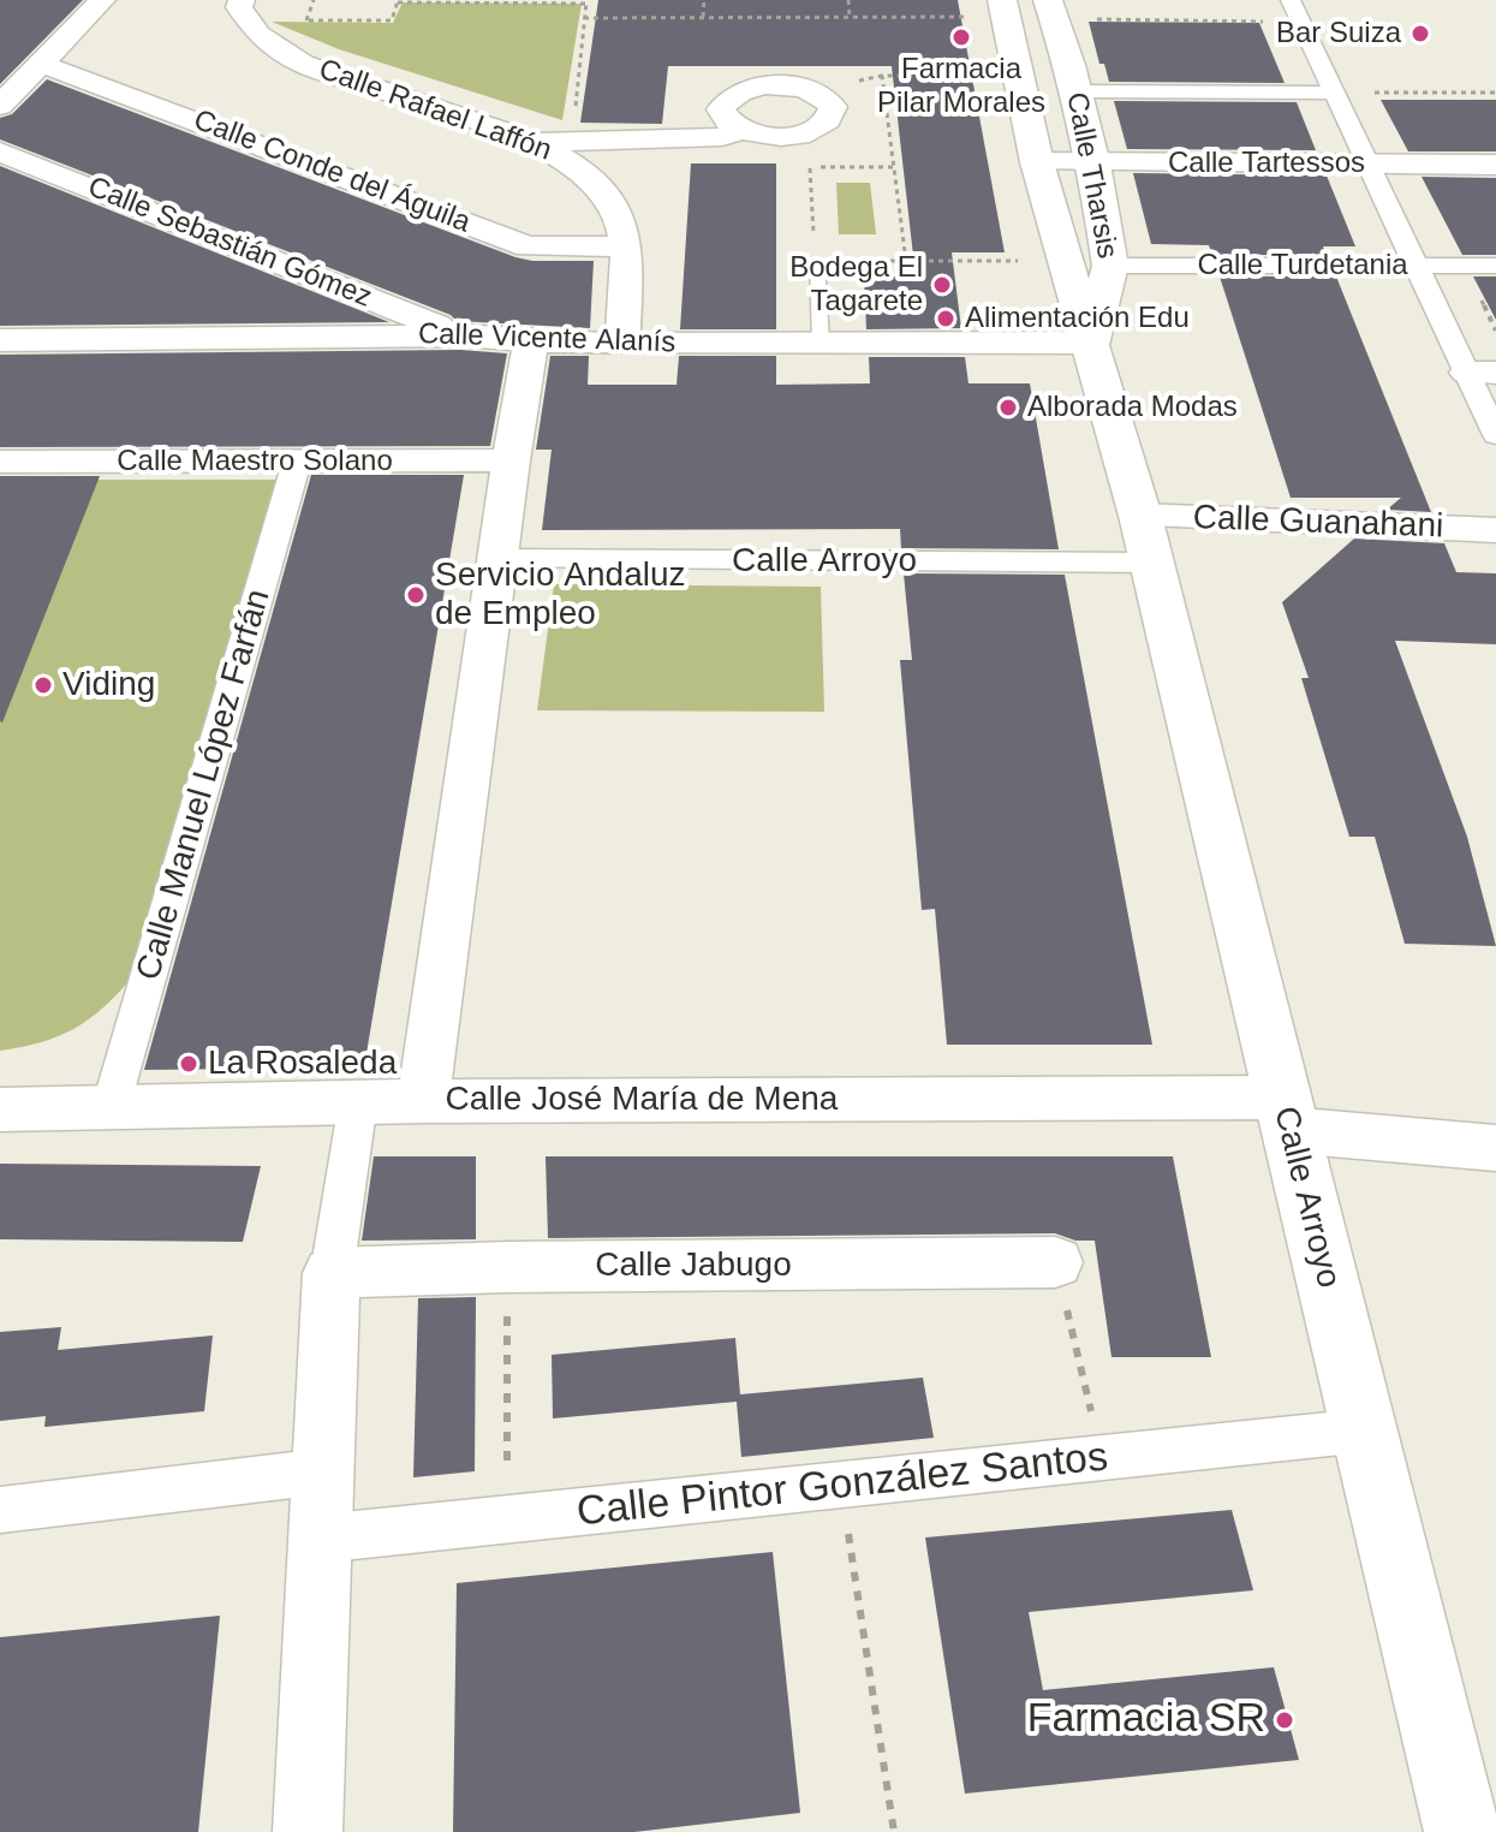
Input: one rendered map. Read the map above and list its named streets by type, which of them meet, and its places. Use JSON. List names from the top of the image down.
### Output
{
  "streets": {
    "main road": ["Calle Tharsis", "Calle Arroyo"],
    "street": [
      "Calle Rafael Laffón",
      "Calle Tartessos",
      "Calle Conde del Águila",
      "Calle Sebastián Gómez",
      "Calle Turdetania",
      "Calle Vicente Alanís",
      "Calle Maestro Solano",
      "Calle Guanahani",
      "Calle Manuel López Farfán",
      "Calle José María de Mena",
      "Calle Jabugo",
      "Calle Pintor González Santos"
    ]
  },
  "crossings": [
    ["Calle Rafael Laffón", "Calle Conde del Águila"],
    ["Calle Rafael Laffón", "Calle Vicente Alanís"],
    ["Calle Tartessos", "Calle Tharsis"],
    ["Calle Tharsis", "Calle Turdetania"],
    ["Calle Tharsis", "Calle Vicente Alanís"],
    ["Calle Tharsis", "Calle Arroyo"],
    ["Calle Sebastián Gómez", "Calle Vicente Alanís"],
    ["Calle Vicente Alanís", "Calle Arroyo"],
    ["Calle Vicente Alanís", "Calle José María de Mena"],
    ["Calle Maestro Solano", "Calle Manuel López Farfán"],
    ["Calle Maestro Solano", "Calle José María de Mena"],
    ["Calle Guanahani", "Calle Arroyo"],
    ["Calle Arroyo", "Calle José María de Mena"],
    ["Calle Arroyo", "Calle Pintor González Santos"]
  ],
  "places": [
    "Bar Suiza",
    "Farmacia Pilar Morales",
    "Bodega El Tagarete",
    "Alimentación Edu",
    "Alborada Modas",
    "Servicio Andaluz de Empleo",
    "Viding",
    "La Rosaleda",
    "Farmacia SR"
  ]
}
